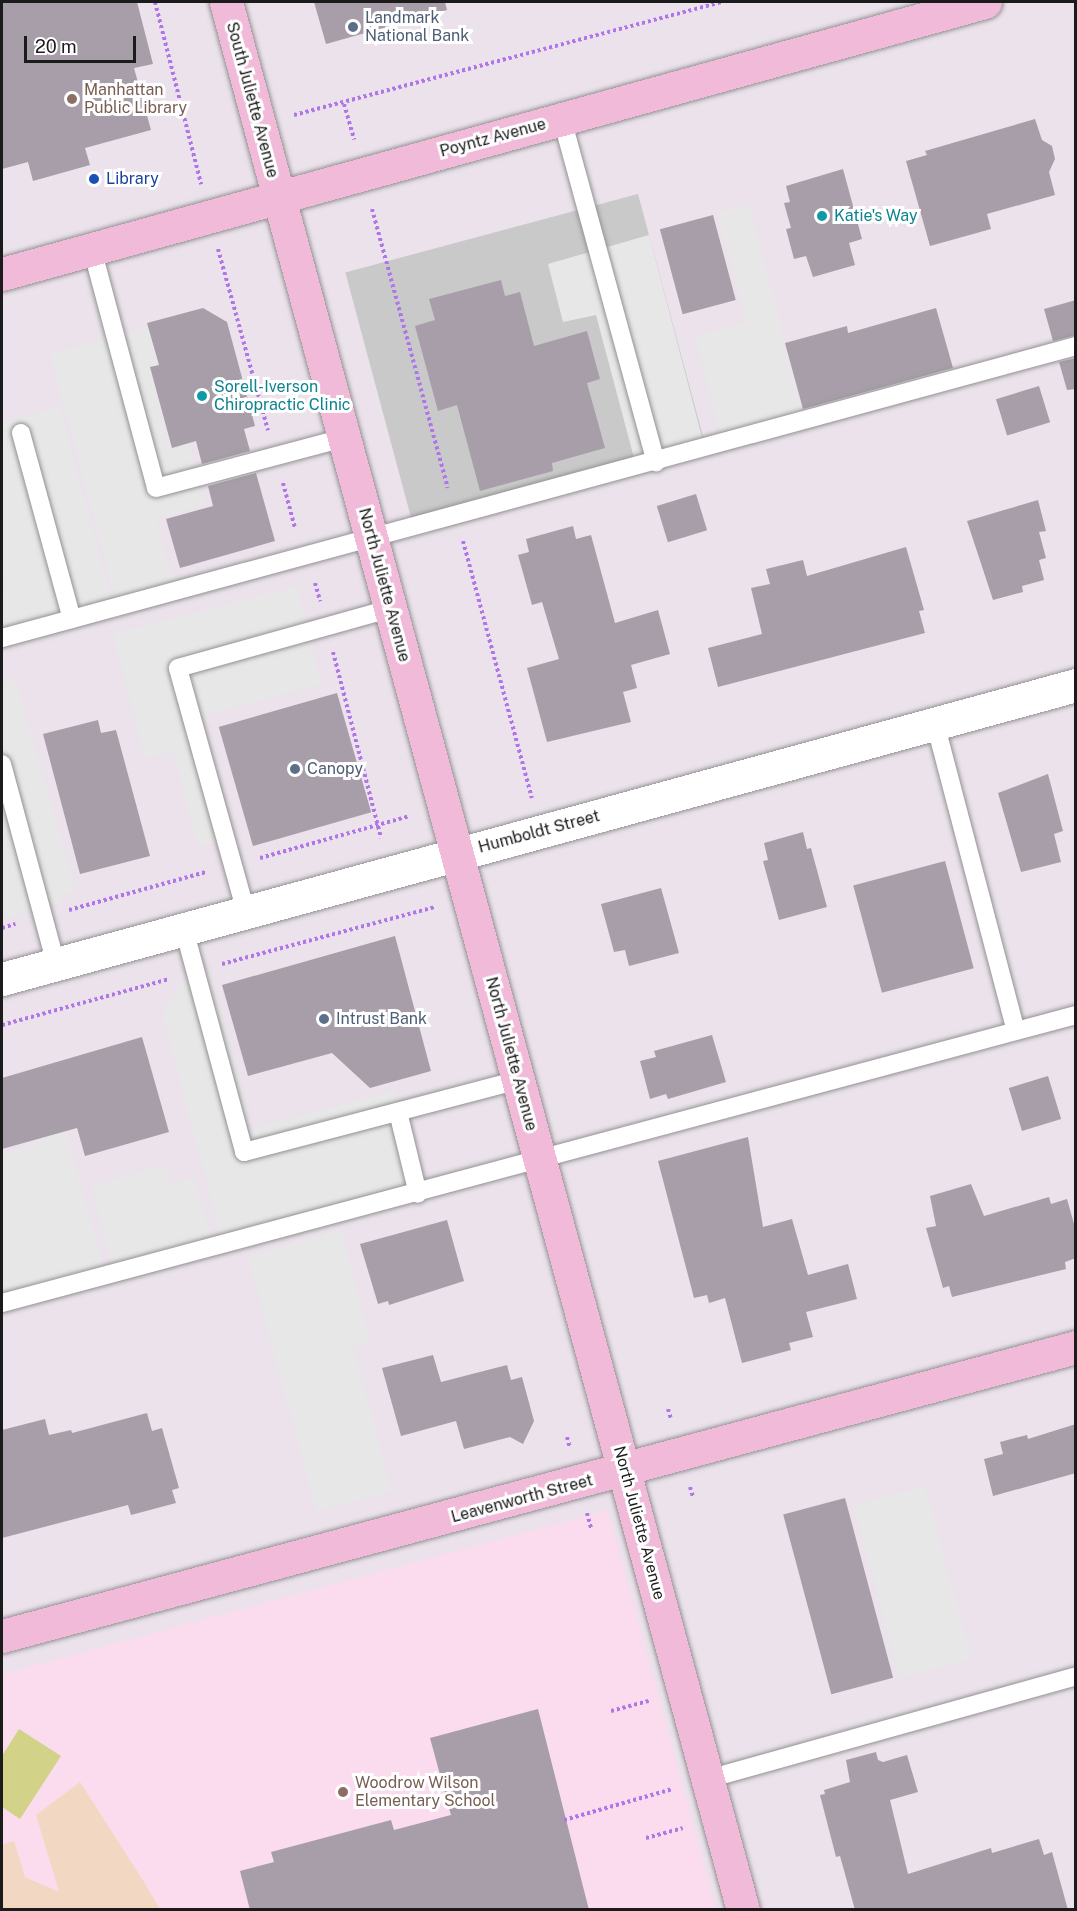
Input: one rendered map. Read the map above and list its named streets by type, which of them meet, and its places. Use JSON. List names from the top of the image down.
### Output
{
  "streets": {
    "street": [
      "South Juliette Avenue",
      "Poyntz Avenue",
      "North Juliette Avenue",
      "Humboldt Street",
      "Leavenworth Street"
    ]
  },
  "crossings": [
    ["South Juliette Avenue", "Poyntz Avenue"],
    ["South Juliette Avenue", "North Juliette Avenue"],
    ["Poyntz Avenue", "North Juliette Avenue"],
    ["North Juliette Avenue", "Humboldt Street"],
    ["North Juliette Avenue", "Leavenworth Street"]
  ],
  "places": [
    "Landmark National Bank",
    "Manhattan Public Library",
    "Library",
    "Katie's Way",
    "Sorell-Iverson Chiropractic Clinic",
    "Canopy",
    "Intrust Bank",
    "Woodrow Wilson Elementary School"
  ],
  "scale_bar": "20 m"
}
